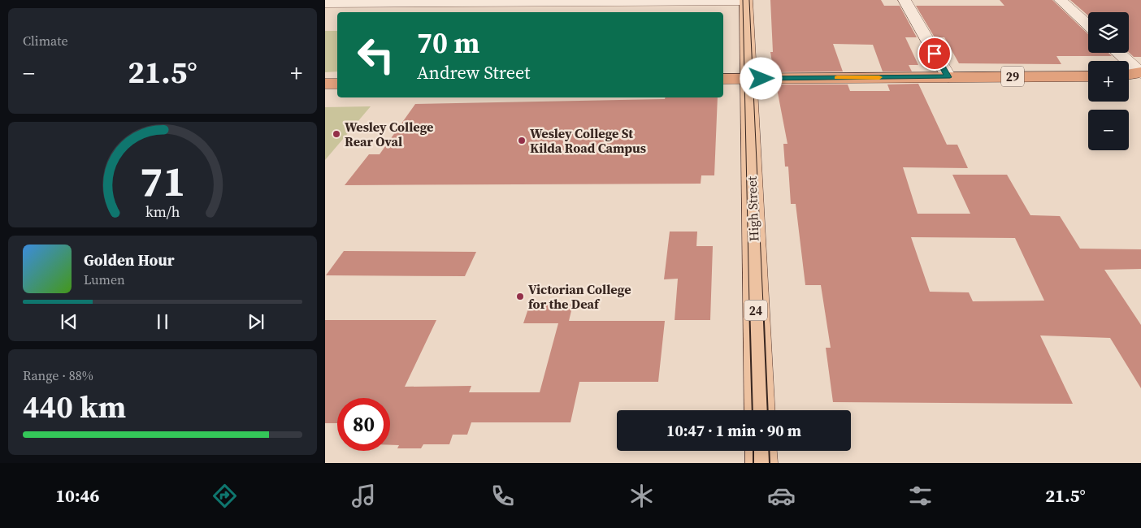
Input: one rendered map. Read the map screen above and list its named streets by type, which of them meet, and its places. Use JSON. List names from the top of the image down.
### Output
{
  "streets": {
    "highway": ["29"],
    "main road": ["High Street", "24"]
  },
  "crossings": [
    ["29", "High Street"]
  ],
  "places": ["Wesley College Rear Oval", "Wesley College St Kilda Road Campus", "Victorian College for the Deaf"],
  "page": {
    "tile": [
      "Climate",
      ["Range · 88%", "440 km"]
    ],
    "map_buttons": ["+", "−"],
    "turn": ["70 m", "Andrew Street"],
    "heat": ["−", "21.5°", "+"],
    "song": ["Golden Hour", "Lumen"],
    "limit": "80",
    "trip": "10:47 · 1 min · 90 m",
    "tabs": ["10:46", "21.5°"],
    "gauge": ["71", "km/h"]
  }
}
